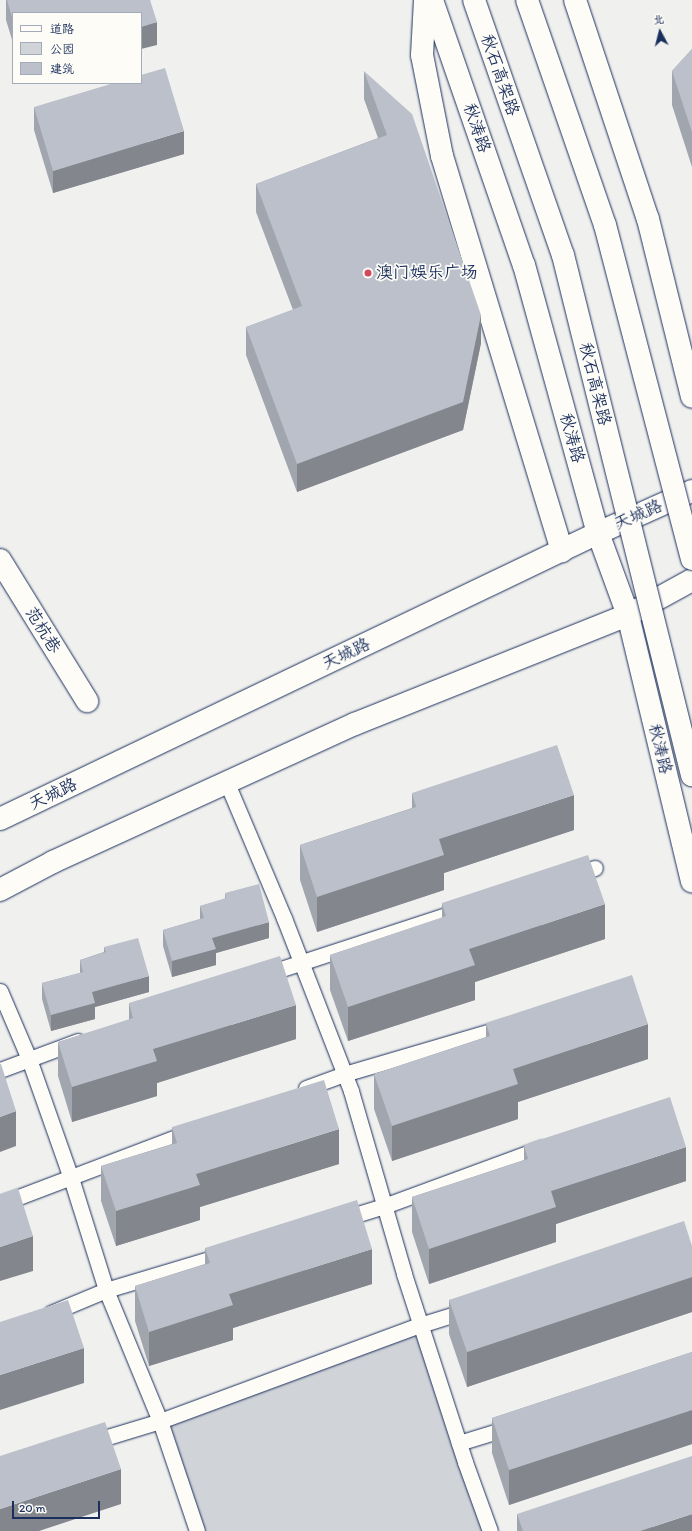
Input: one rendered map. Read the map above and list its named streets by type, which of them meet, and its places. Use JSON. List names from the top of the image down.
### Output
{
  "streets": {
    "main road": [
      "秋石高架路",
      "秋涛路",
      "天城路",
      "范杭巷"
    ]
  },
  "crossings": [
    ["秋涛路", "天城路"]
  ],
  "places": ["澳门娱乐广场"],
  "legend": ["道路", "公园", "建筑"],
  "scale_bar": "20 m",
  "north": "top"
}
